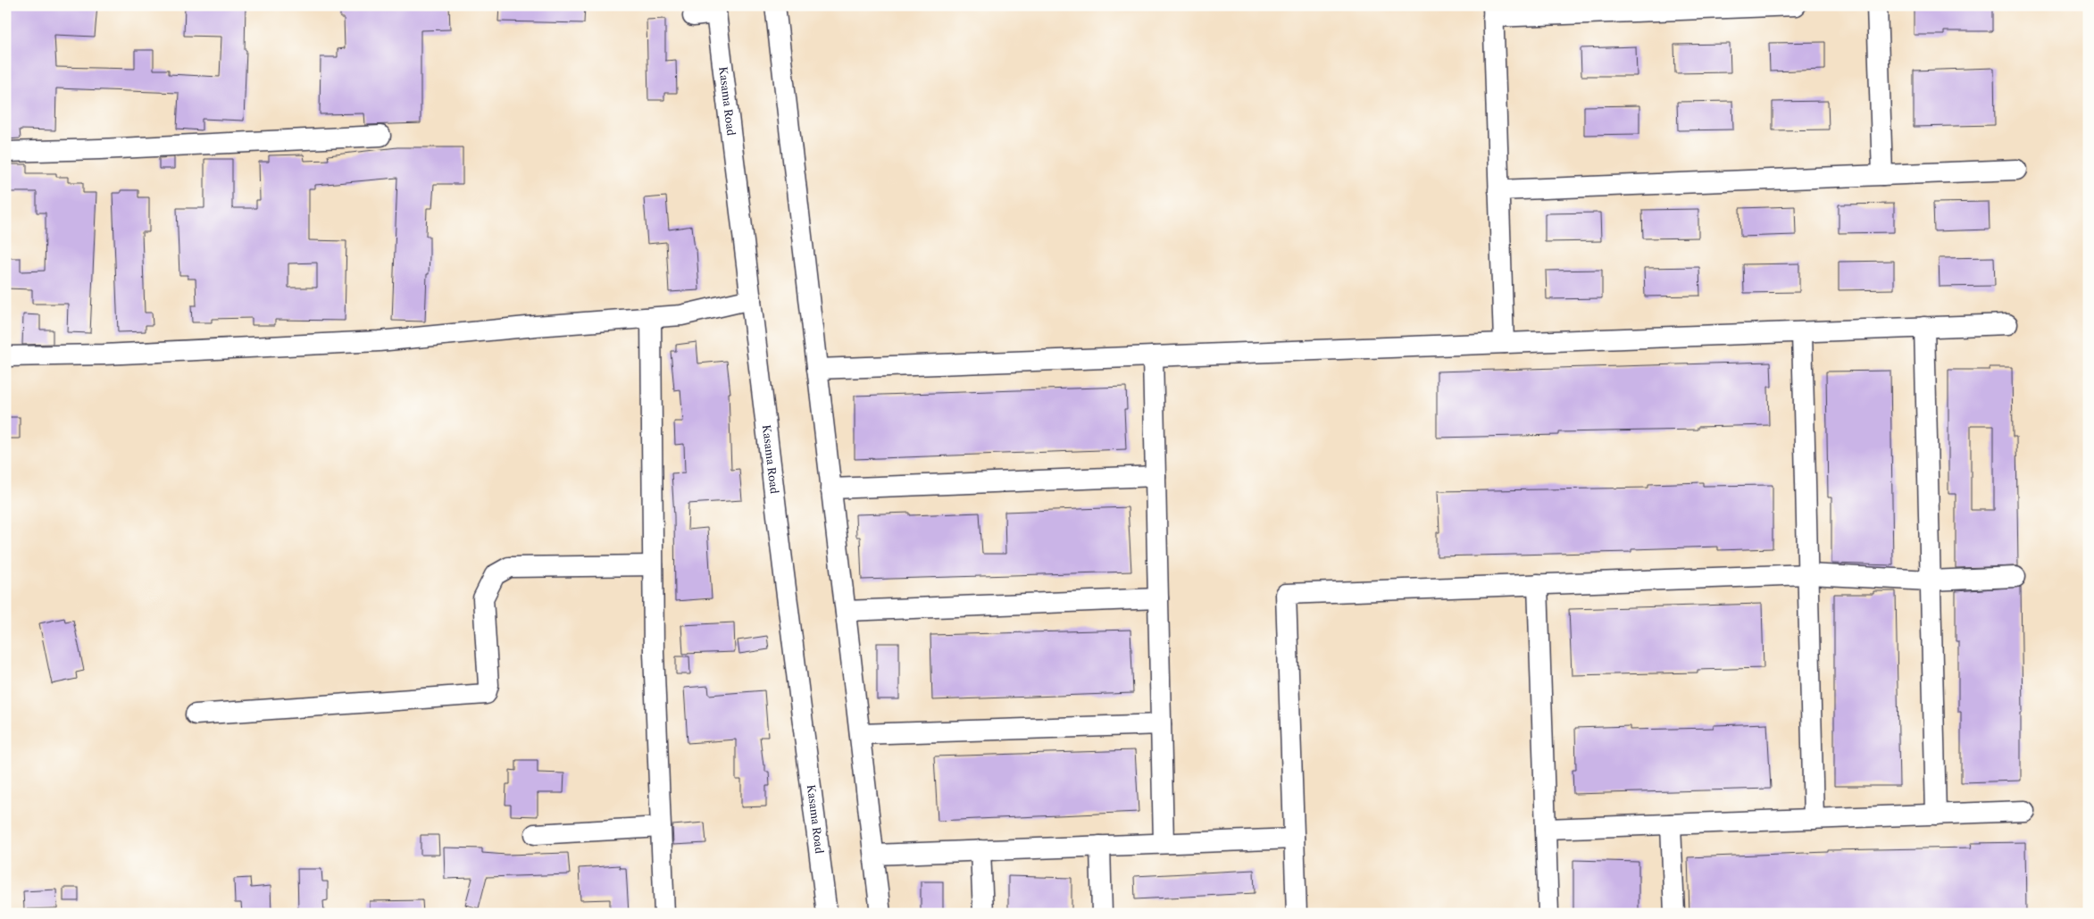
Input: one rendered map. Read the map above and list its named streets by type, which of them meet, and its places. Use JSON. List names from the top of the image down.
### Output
{
  "streets": {
    "street": ["Kasama Road"]
  }
}
